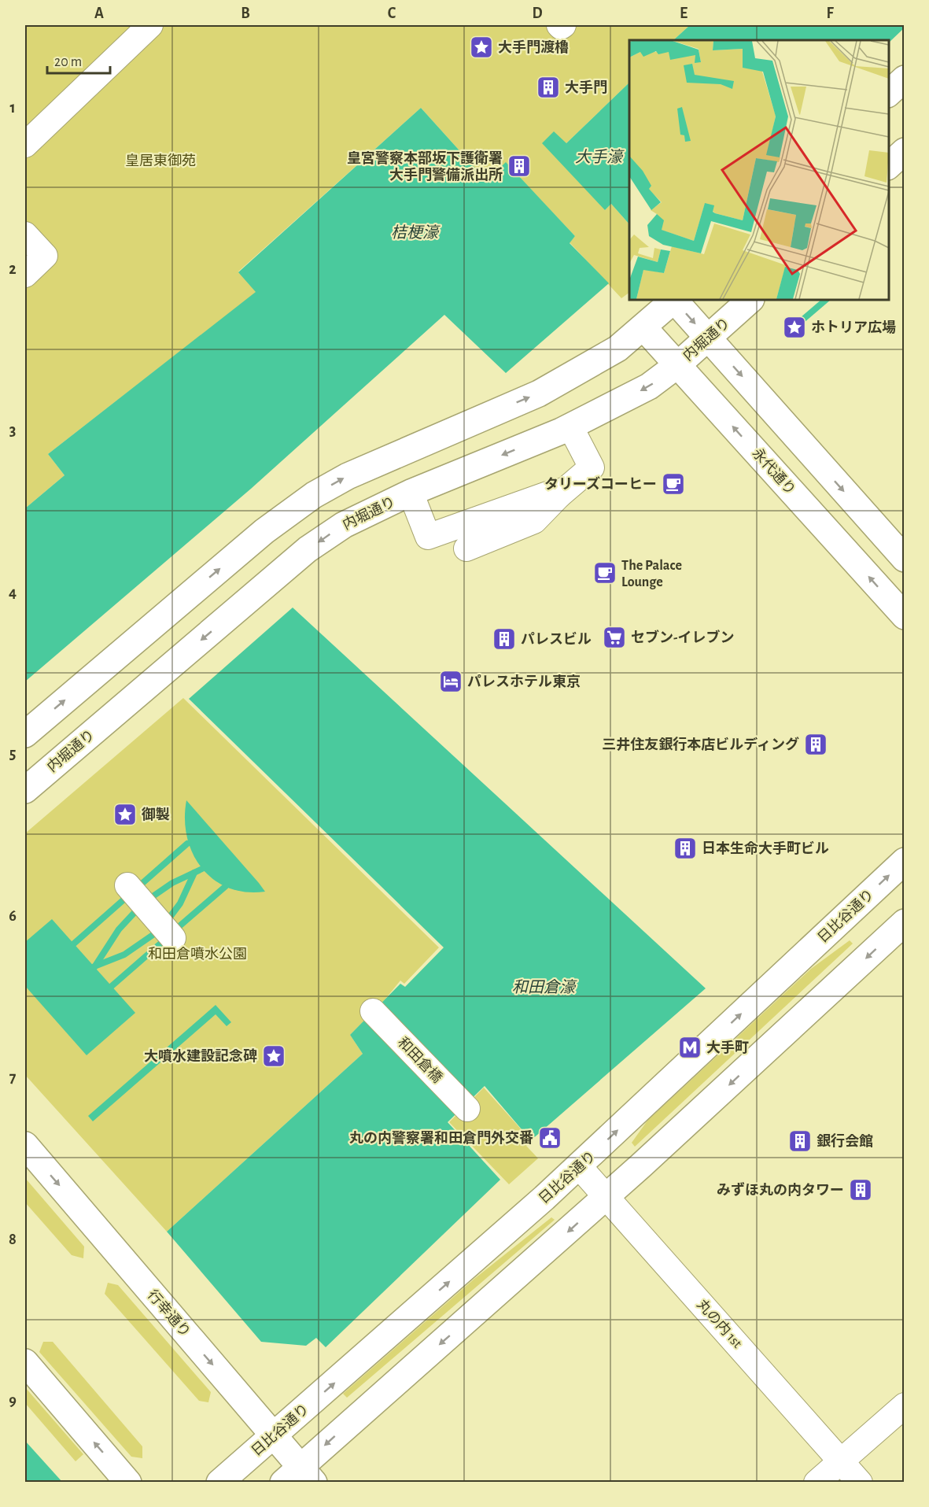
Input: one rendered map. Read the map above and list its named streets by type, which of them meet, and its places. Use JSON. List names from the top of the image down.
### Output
{
  "streets": {
    "main road": [
      "内堀通り",
      "永代通り",
      "日比谷通り",
      "行幸通り"
    ],
    "street": ["和田倉橋", "丸の内 1st"]
  },
  "crossings": [
    ["内堀通り", "永代通り"],
    ["日比谷通り", "行幸通り"],
    ["日比谷通り", "丸の内 1st"]
  ],
  "water": ["大手濠", "桔梗濠", "和田倉濠"],
  "parks": ["皇居東御苑", "和田倉噴水公園"],
  "places": {
    "place": [
      "大手門渡櫓",
      "ホトリア広場",
      "御製",
      "大噴水建設記念碑"
    ],
    "building": [
      "大手門",
      "皇宮警察本部坂下護衛署 大手門警備派出所",
      "パレスビル",
      "三井住友銀行本店ビルディング",
      "日本生命大手町ビル",
      "銀行会館",
      "みずほ丸の内タワー"
    ],
    "cafe": ["タリーズコーヒー", "The Palace Lounge"],
    "supermarket": ["セブン-イレブン"],
    "hotel": ["パレスホテル東京"],
    "metro station": ["大手町"],
    "public building": ["丸の内警察署和田倉門外交番"]
  },
  "scale_bar": "20 m",
  "grid": {
    "columns": [
      "A",
      "B",
      "C",
      "D",
      "E",
      "F"
    ],
    "rows": [
      "1",
      "2",
      "3",
      "4",
      "5",
      "6",
      "7",
      "8",
      "9"
    ]
  }
}
